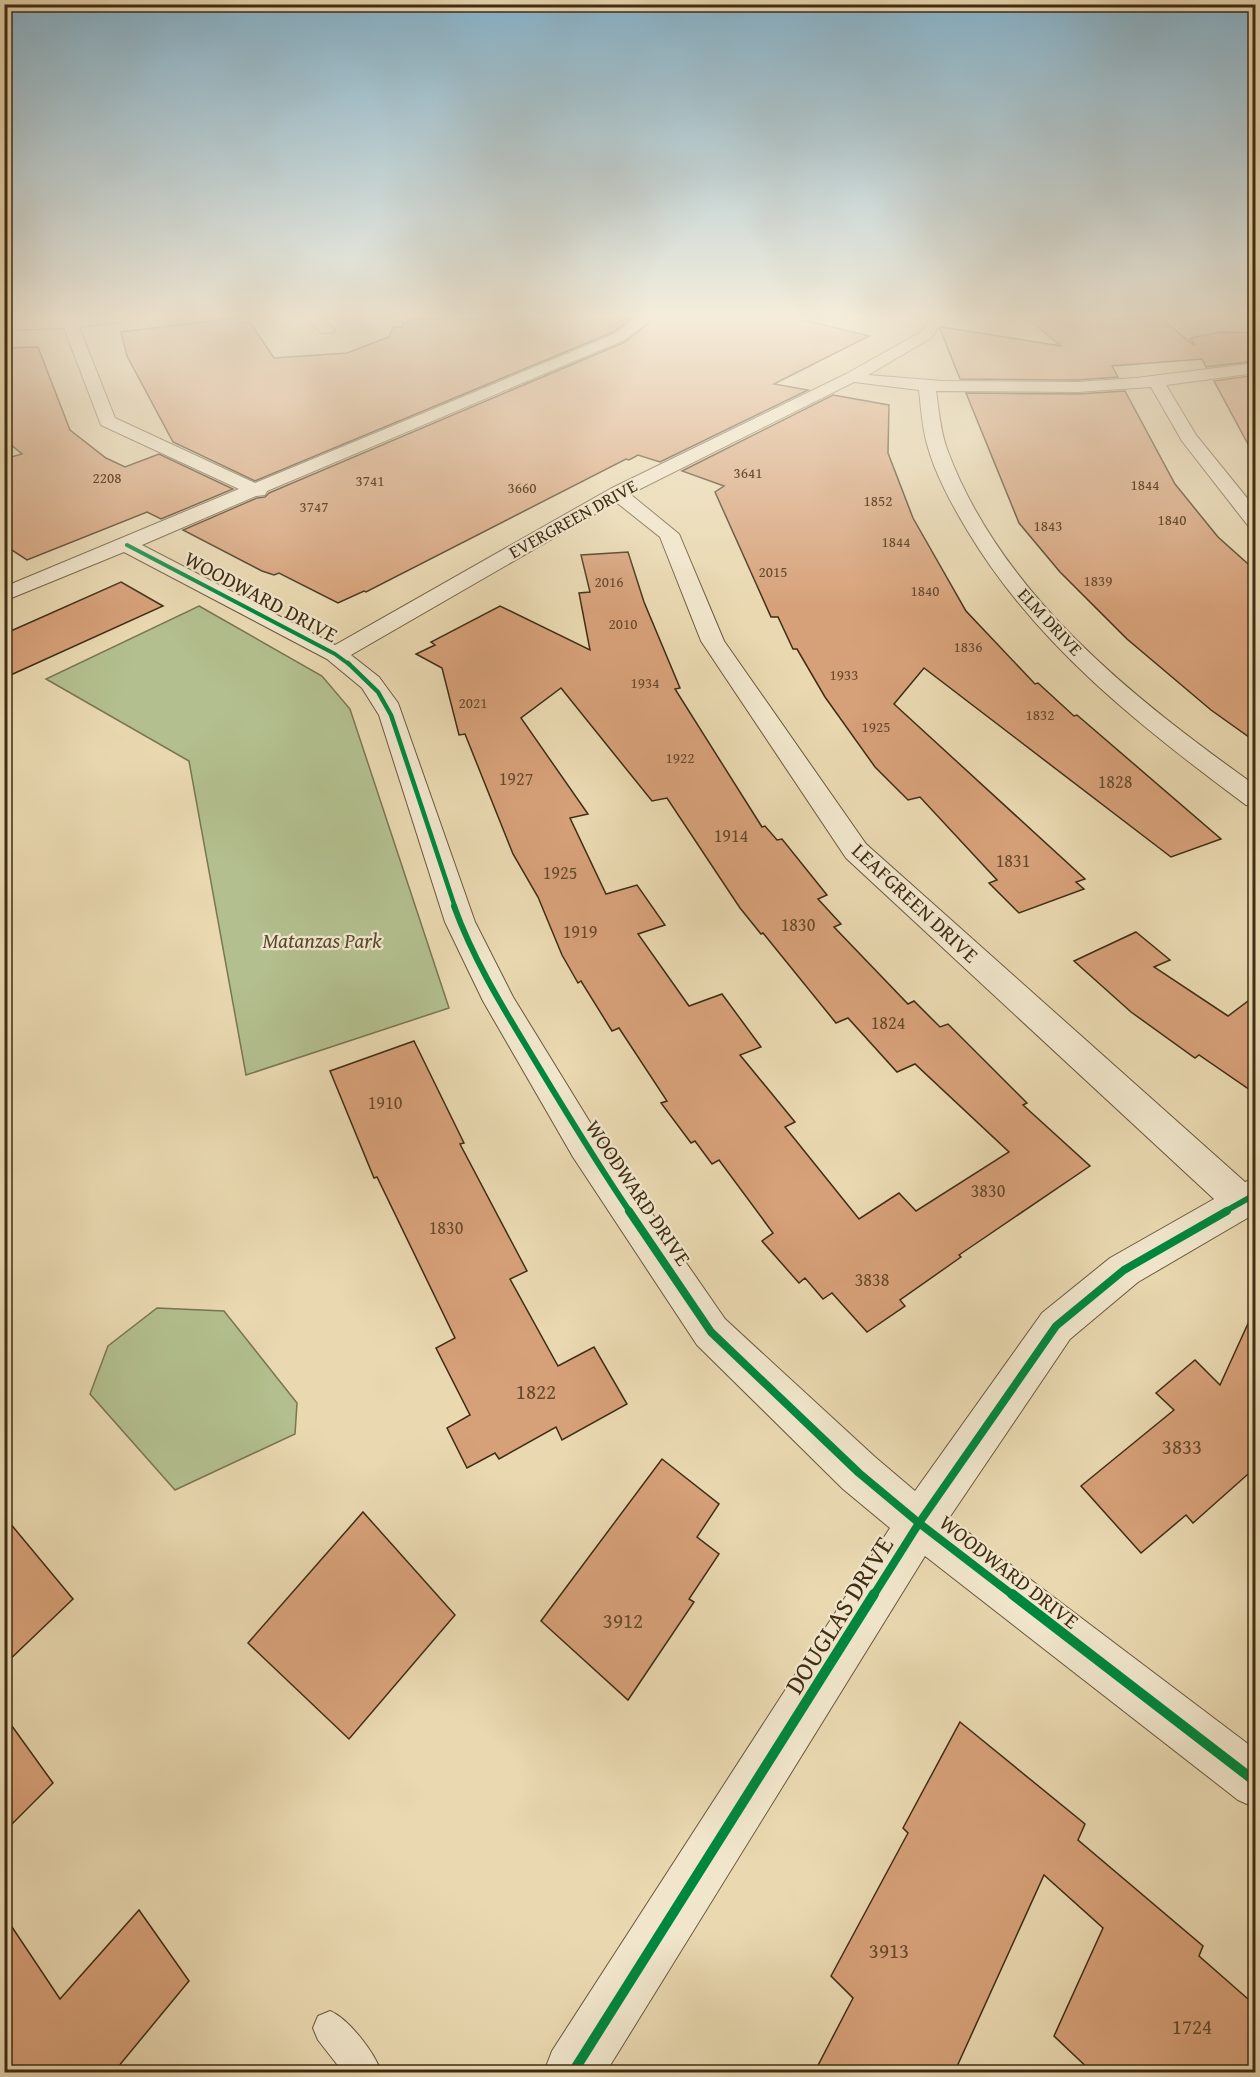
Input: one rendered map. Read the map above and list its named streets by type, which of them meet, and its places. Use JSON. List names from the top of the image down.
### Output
{
  "streets": {
    "street": [
      "EVERGREEN DRIVE",
      "WOODWARD DRIVE",
      "ELM DRIVE",
      "LEAFGREEN DRIVE",
      "DOUGLAS DRIVE"
    ]
  },
  "crossings": [
    ["EVERGREEN DRIVE", "WOODWARD DRIVE"],
    ["EVERGREEN DRIVE", "LEAFGREEN DRIVE"],
    ["WOODWARD DRIVE", "DOUGLAS DRIVE"],
    ["LEAFGREEN DRIVE", "DOUGLAS DRIVE"]
  ],
  "parks": ["Matanzas Park"],
  "house_numbers": [
    "3641",
    "2208",
    "3741",
    "1844",
    "3660",
    "1852",
    "3747",
    "1840",
    "1843",
    "1844",
    "2015",
    "1839",
    "2016",
    "1840",
    "2010",
    "1836",
    "1933",
    "1934",
    "2021",
    "1832",
    "1925",
    "1922",
    "1927",
    "1828",
    "1914",
    "1831",
    "1925",
    "1830",
    "1919",
    "1824",
    "1910",
    "3830",
    "1830",
    "3838",
    "1822",
    "3833",
    "3912",
    "3913",
    "1724"
  ]
}
